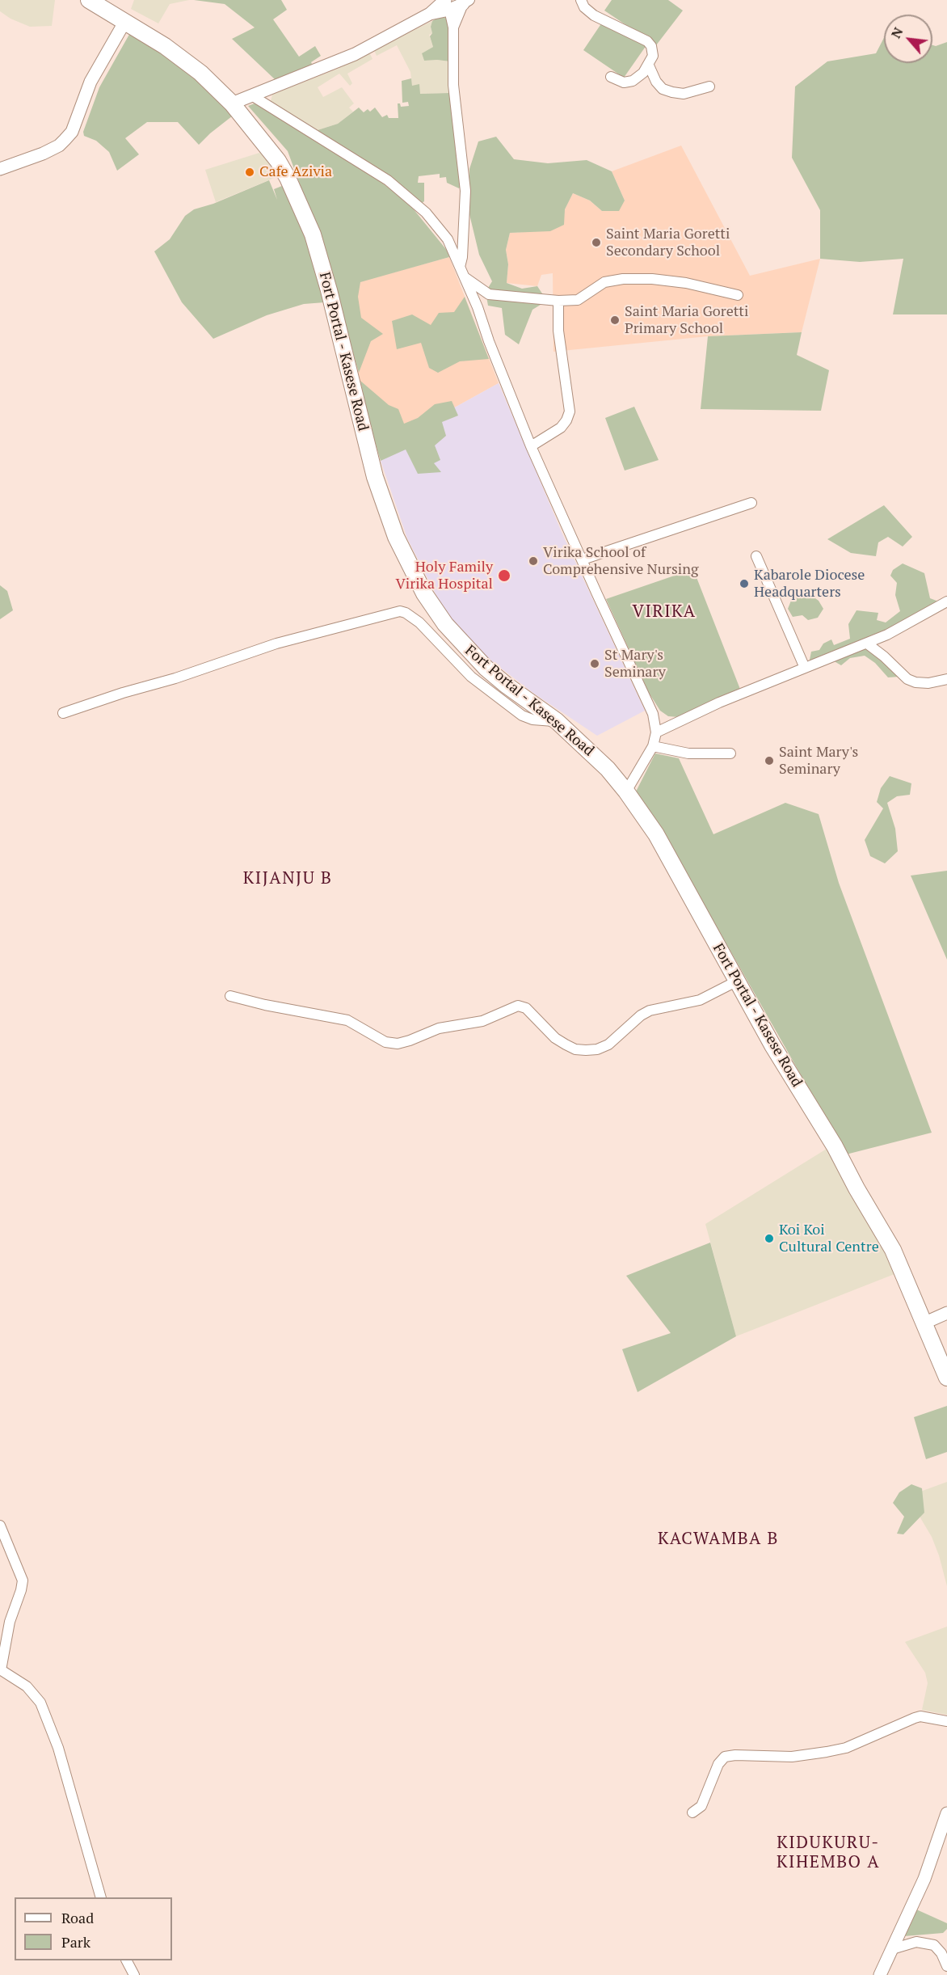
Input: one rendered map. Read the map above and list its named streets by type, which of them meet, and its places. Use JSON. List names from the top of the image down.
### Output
{
  "streets": {
    "highway": ["Fort Portal - Kasese Road"]
  },
  "districts": [
    "VIRIKA",
    "KIJANJU B",
    "KACWAMBA B",
    "KIDUKURU- KIHEMBO A"
  ],
  "places": [
    "Cafe Azivia",
    "Saint Maria Goretti Secondary School",
    "Saint Maria Goretti Primary School",
    "Virika School of Comprehensive Nursing",
    "Holy Family Virika Hospital",
    "Kabarole Diocese Headquarters",
    "St Mary's Seminary",
    "Saint Mary's Seminary",
    "Koi Koi Cultural Centre"
  ],
  "legend": ["Road", "Park"],
  "north": "top left"
}
